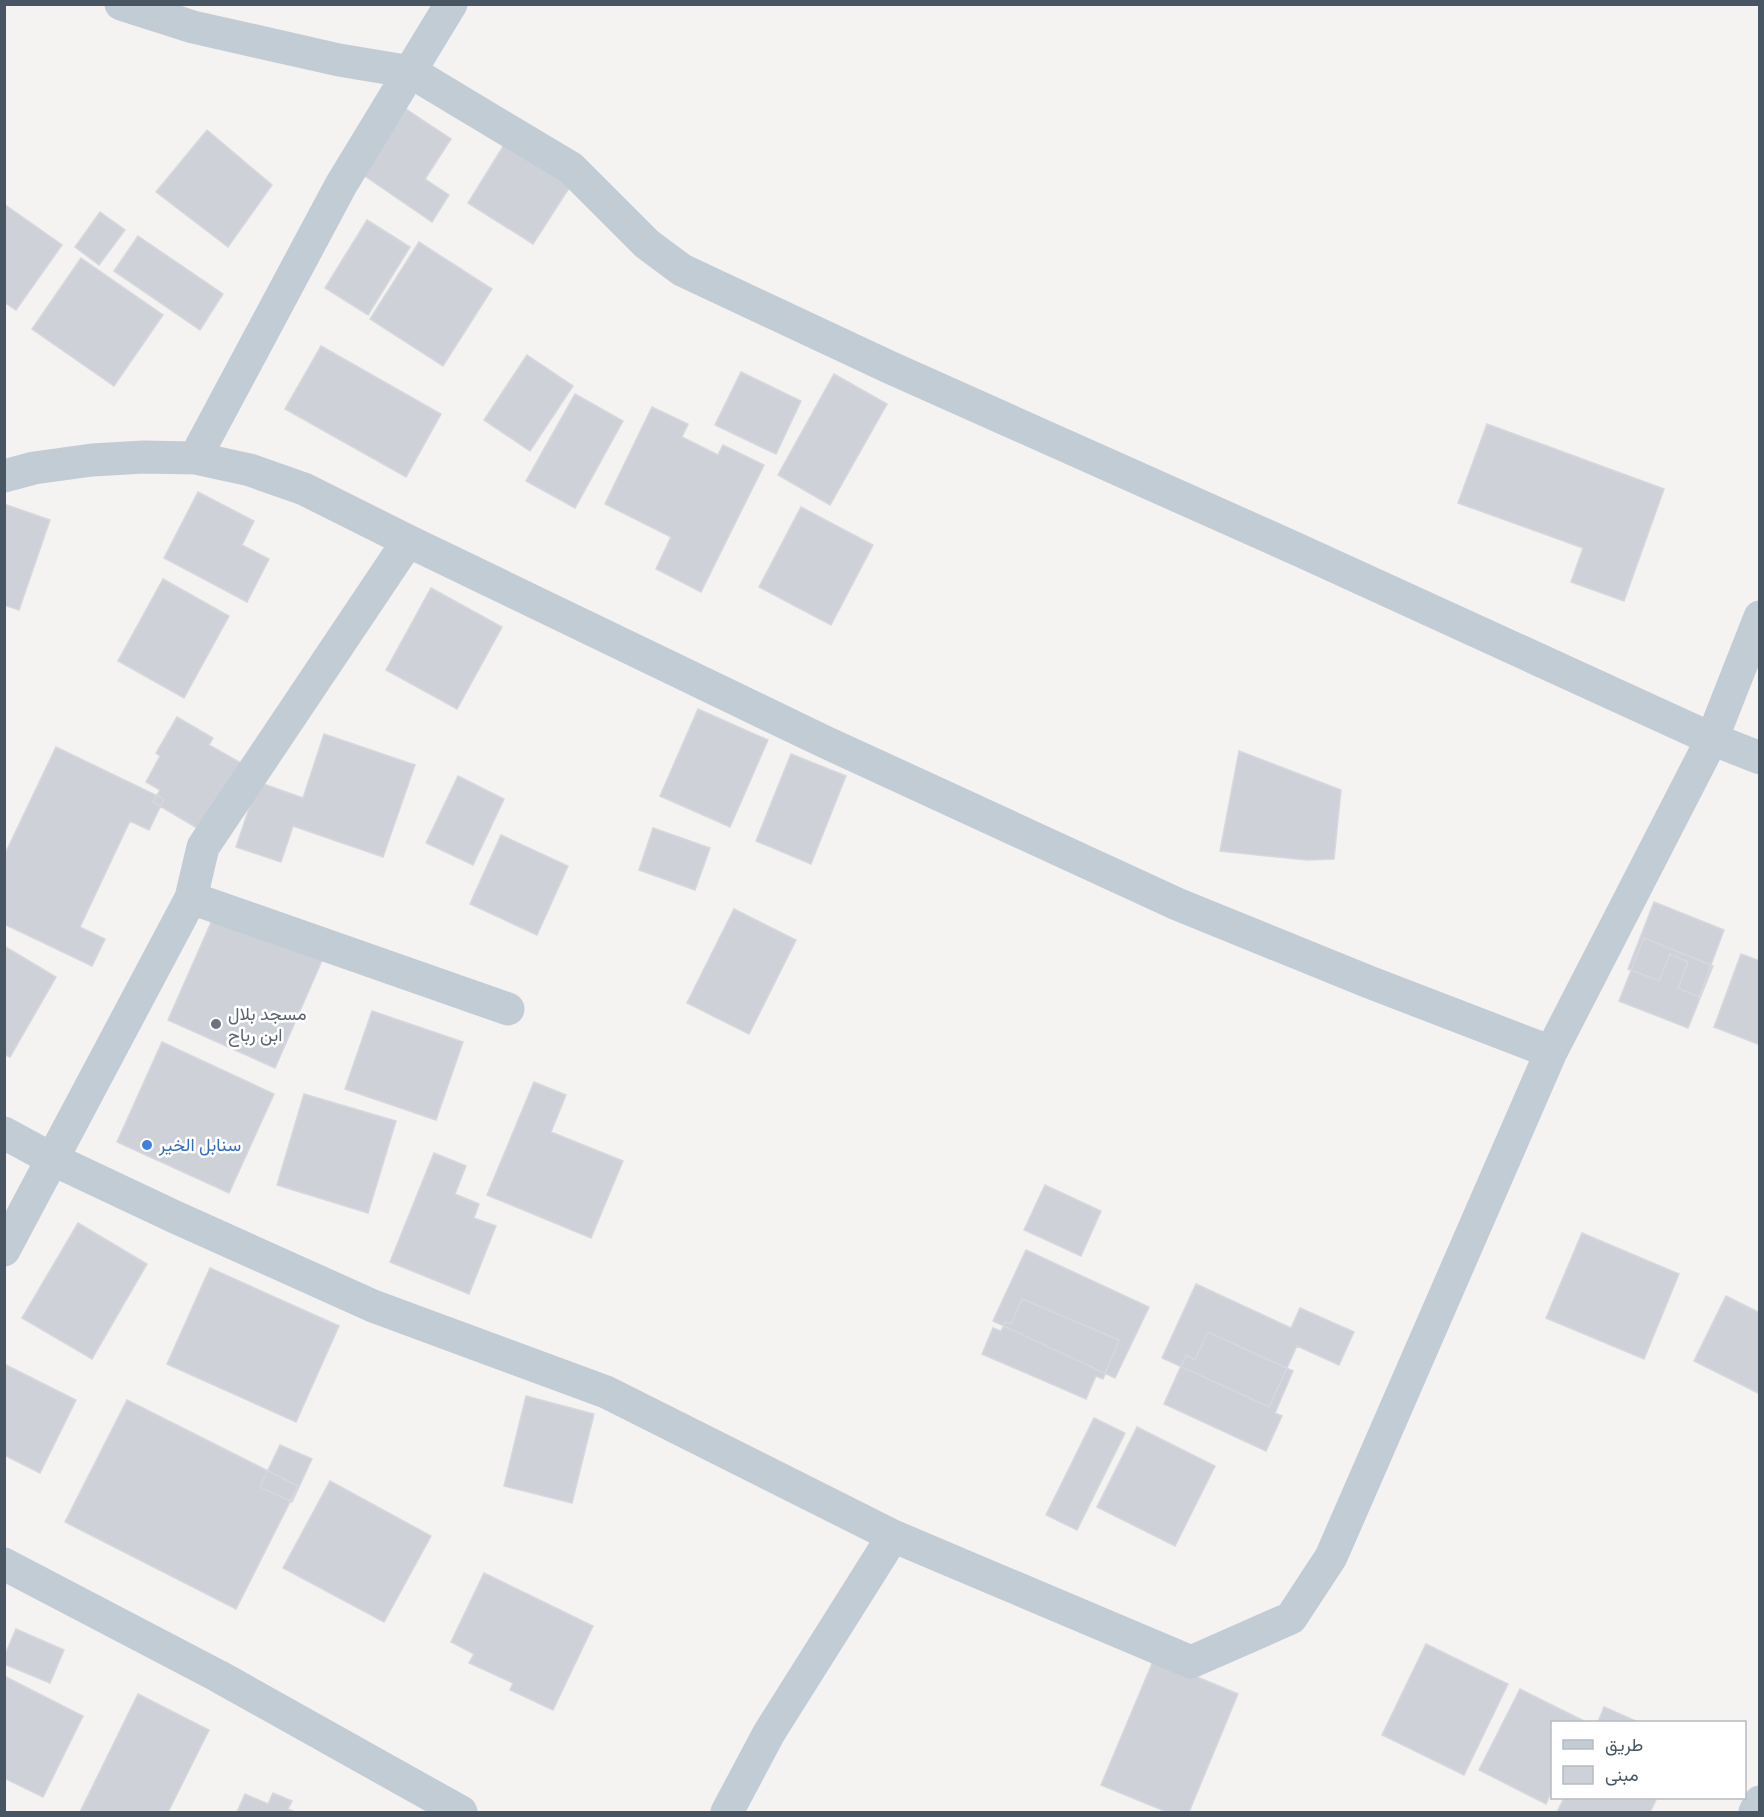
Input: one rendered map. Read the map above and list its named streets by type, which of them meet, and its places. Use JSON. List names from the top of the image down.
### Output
{
  "places": ["مسجد بلال ابن رباح", "سنابل الخير"],
  "legend": ["طريق", "مبنى"]
}
